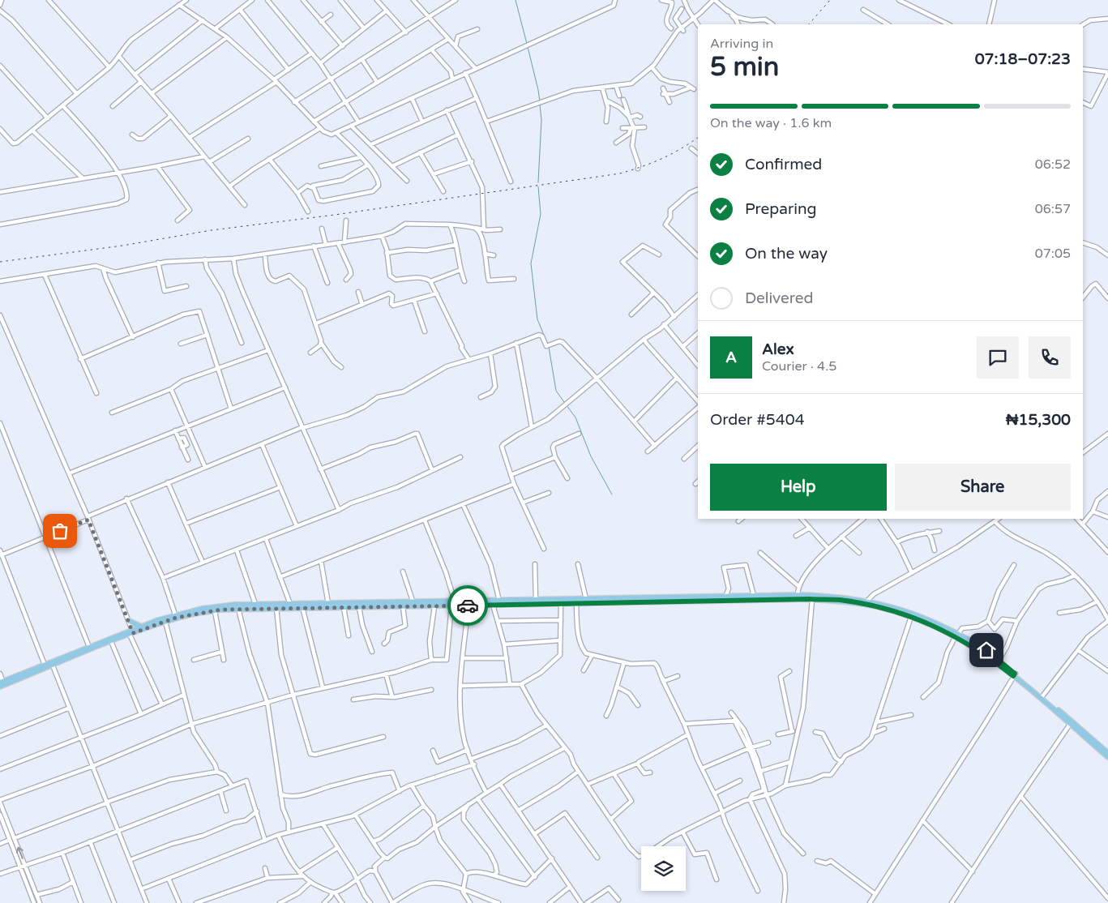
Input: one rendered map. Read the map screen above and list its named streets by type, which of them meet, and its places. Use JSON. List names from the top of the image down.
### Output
{
  "page": {
    "heading": ["5 min", "Arriving in", "07:18–07:23"],
    "panel": [
      "Alex",
      "Courier · 4.5",
      "Order #5404",
      "₦15,300"
    ],
    "bar": "On the way · 1.6 km",
    "list": [
      ["Confirmed", "06:52"],
      ["Preparing", "06:57"],
      ["On the way", "07:05"],
      "Delivered"
    ],
    "round": "A",
    "buttons": ["Help", "Share"]
  }
}
